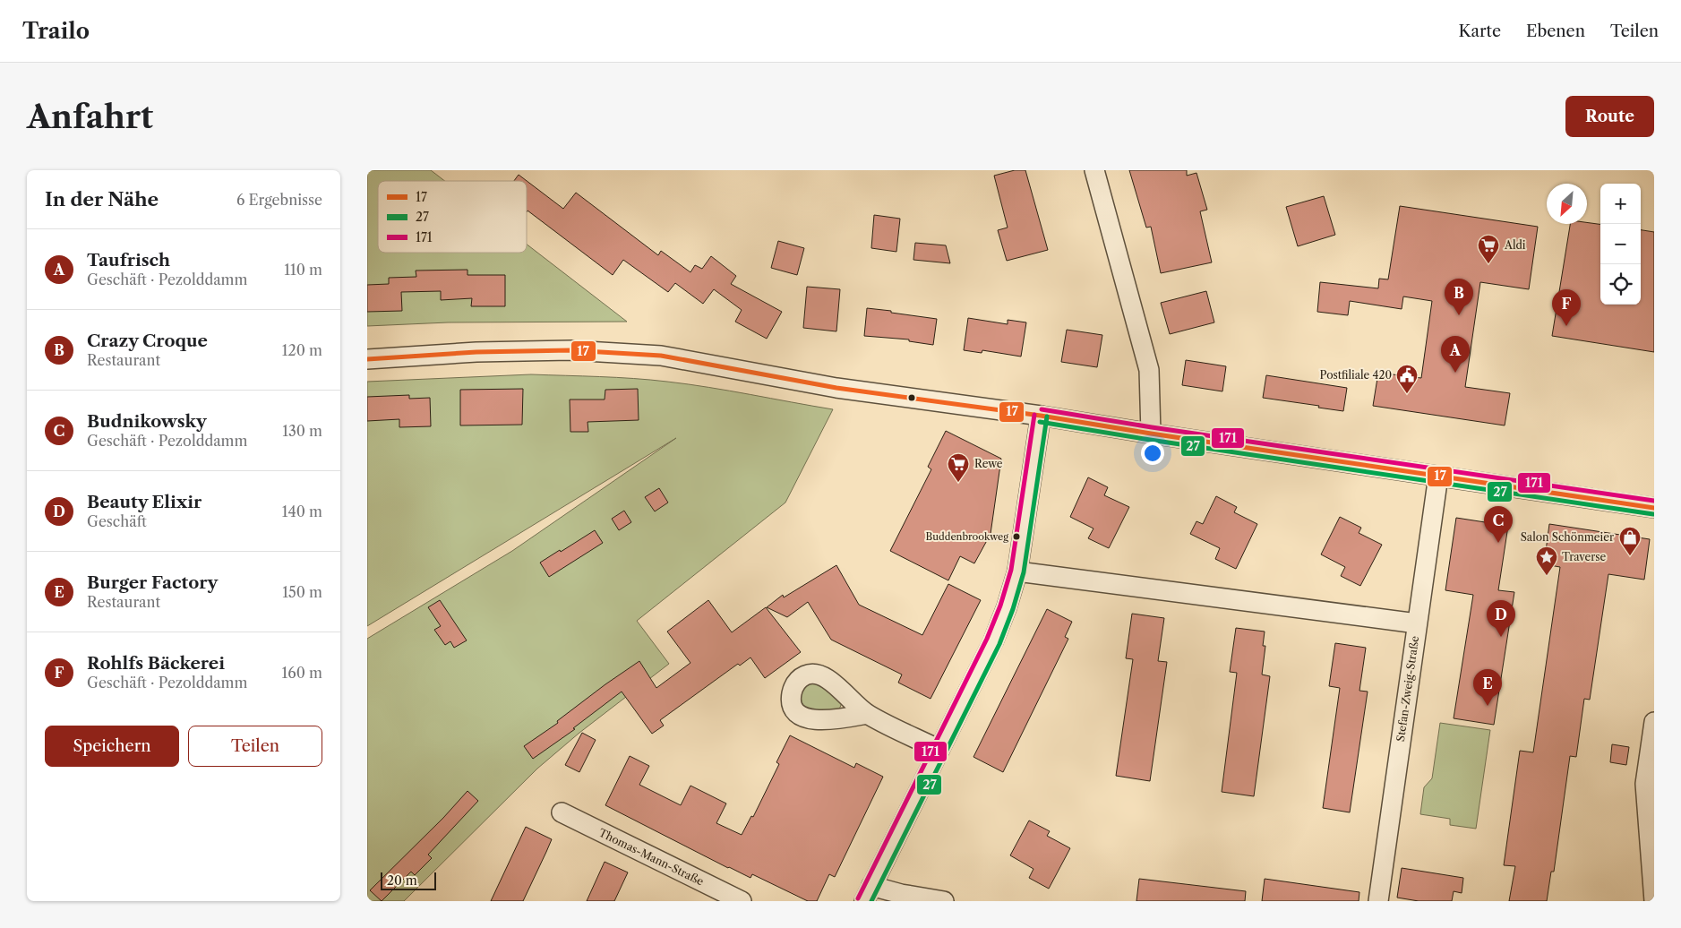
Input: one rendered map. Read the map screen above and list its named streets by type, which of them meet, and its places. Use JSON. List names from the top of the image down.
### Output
{
  "streets": {
    "street": ["Stefan-Zweig-Straße", "Thomas-Mann-Straße"]
  },
  "places": {
    "supermarket": ["Aldi", "Rewe"],
    "public building": ["Postfiliale 420"],
    "other": ["Buddenbrookweg"],
    "shop": ["Salon Schönmeier"],
    "place": ["Traverse"]
  },
  "lines": ["transit line 17", "transit line 171", "transit line 27"],
  "legend": ["17", "27", "171"],
  "scale_bar": "20 m",
  "north": "bottom left",
  "page": {
    "header": "Trailo",
    "nav": ["Karte", "Ebenen", "Teilen"],
    "buttons": [
      "Route",
      ["Speichern", "Teilen"]
    ],
    "title": "Anfahrt",
    "heading": ["In der Nähe", "6 Ergebnisse"],
    "map_buttons": ["+", "−"],
    "list": [
      {
        "mark": "A",
        "name": "Taufrisch",
        "note": "Geschäft · Pezolddamm",
        "value": "110 m"
      },
      {
        "mark": "B",
        "name": "Crazy Croque",
        "note": "Restaurant",
        "value": "120 m"
      },
      {
        "mark": "C",
        "name": "Budnikowsky",
        "note": "Geschäft · Pezolddamm",
        "value": "130 m"
      },
      {
        "mark": "D",
        "name": "Beauty Elixir",
        "note": "Geschäft",
        "value": "140 m"
      },
      {
        "mark": "E",
        "name": "Burger Factory",
        "note": "Restaurant",
        "value": "150 m"
      },
      {
        "mark": "F",
        "name": "Rohlfs Bäckerei",
        "note": "Geschäft · Pezolddamm",
        "value": "160 m"
      }
    ],
    "pins": [
      "B",
      "F",
      "A",
      "C",
      "D",
      "E"
    ],
    "scale": "20 m"
  }
}
